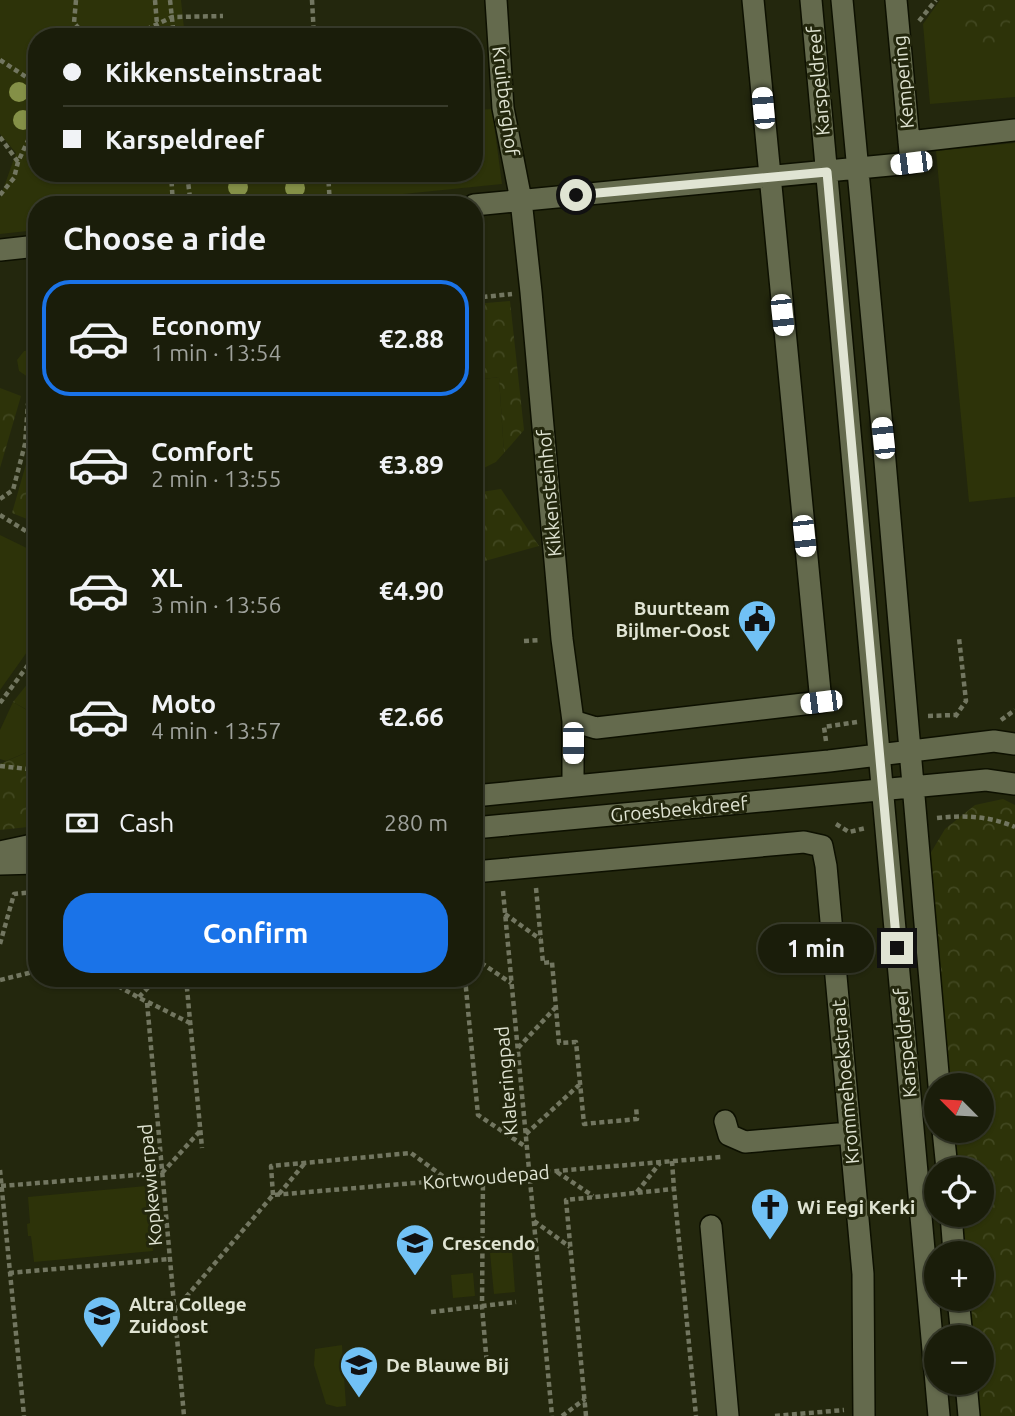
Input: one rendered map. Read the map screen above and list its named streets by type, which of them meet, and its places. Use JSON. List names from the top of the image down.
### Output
{
  "streets": {
    "street": [
      "Karspeldreef",
      "Kempering",
      "Kruitberghof",
      "Kikkensteinhof",
      "Groesbeekdreef",
      "Krommehoekstraat"
    ],
    "path": ["Klateringpad", "Kortwoudepad", "Kopkewierpad"]
  },
  "crossings": [
    ["Karspeldreef", "Kempering"],
    ["Karspeldreef", "Groesbeekdreef"],
    ["Kruitberghof", "Kikkensteinhof"],
    ["Kikkensteinhof", "Groesbeekdreef"],
    ["Klateringpad", "Krommehoekstraat"],
    ["Klateringpad", "Kortwoudepad"]
  ],
  "places": {
    "public building": ["Buurtteam Bijlmer-Oost"],
    "church": ["Wi Eegi Kerki"],
    "school or university": ["Crescendo", "Altra College Zuidoost", "De Blauwe Bij"]
  },
  "north": "top left",
  "page": {
    "banner": ["Kikkensteinstraat", "Karspeldreef"],
    "heading": "Choose a ride",
    "list": [
      {
        "name": "Economy",
        "note": "1 min · 13:54",
        "value": "€2.88"
      },
      {
        "name": "Comfort",
        "note": "2 min · 13:55",
        "value": "€3.89"
      },
      {
        "name": "XL",
        "note": "3 min · 13:56",
        "value": "€4.90"
      },
      {
        "name": "Moto",
        "note": "4 min · 13:57",
        "value": "€2.66"
      }
    ],
    "pay": ["Cash", "280 m"],
    "buttons": "Confirm",
    "bubble": "1 min",
    "map_buttons": ["+", "−"]
  }
}
